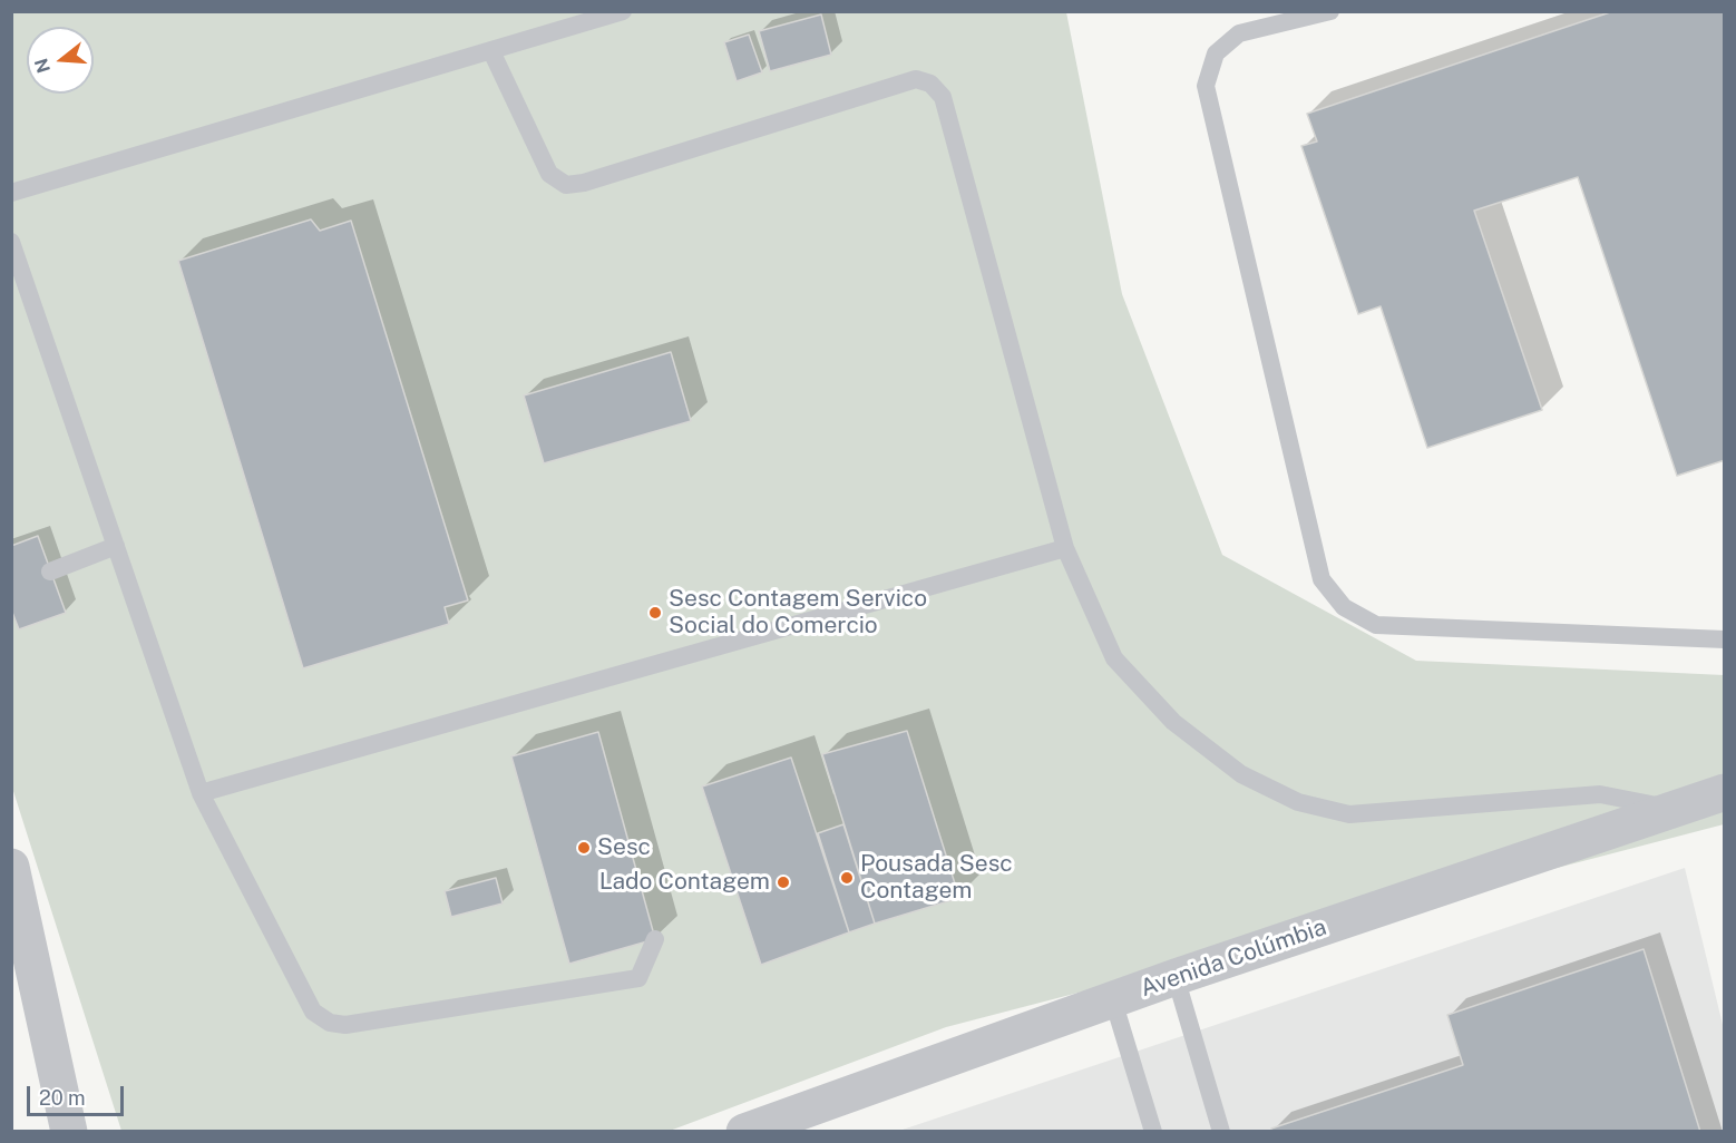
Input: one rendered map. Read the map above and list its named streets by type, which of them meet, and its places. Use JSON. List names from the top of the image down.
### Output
{
  "streets": {
    "street": ["Avenida Colúmbia"]
  },
  "places": [
    "Sesc Contagem Servico Social do Comercio",
    "Sesc",
    "Pousada Sesc Contagem",
    "Lado Contagem"
  ],
  "scale_bar": "20 m",
  "north": "left"
}
